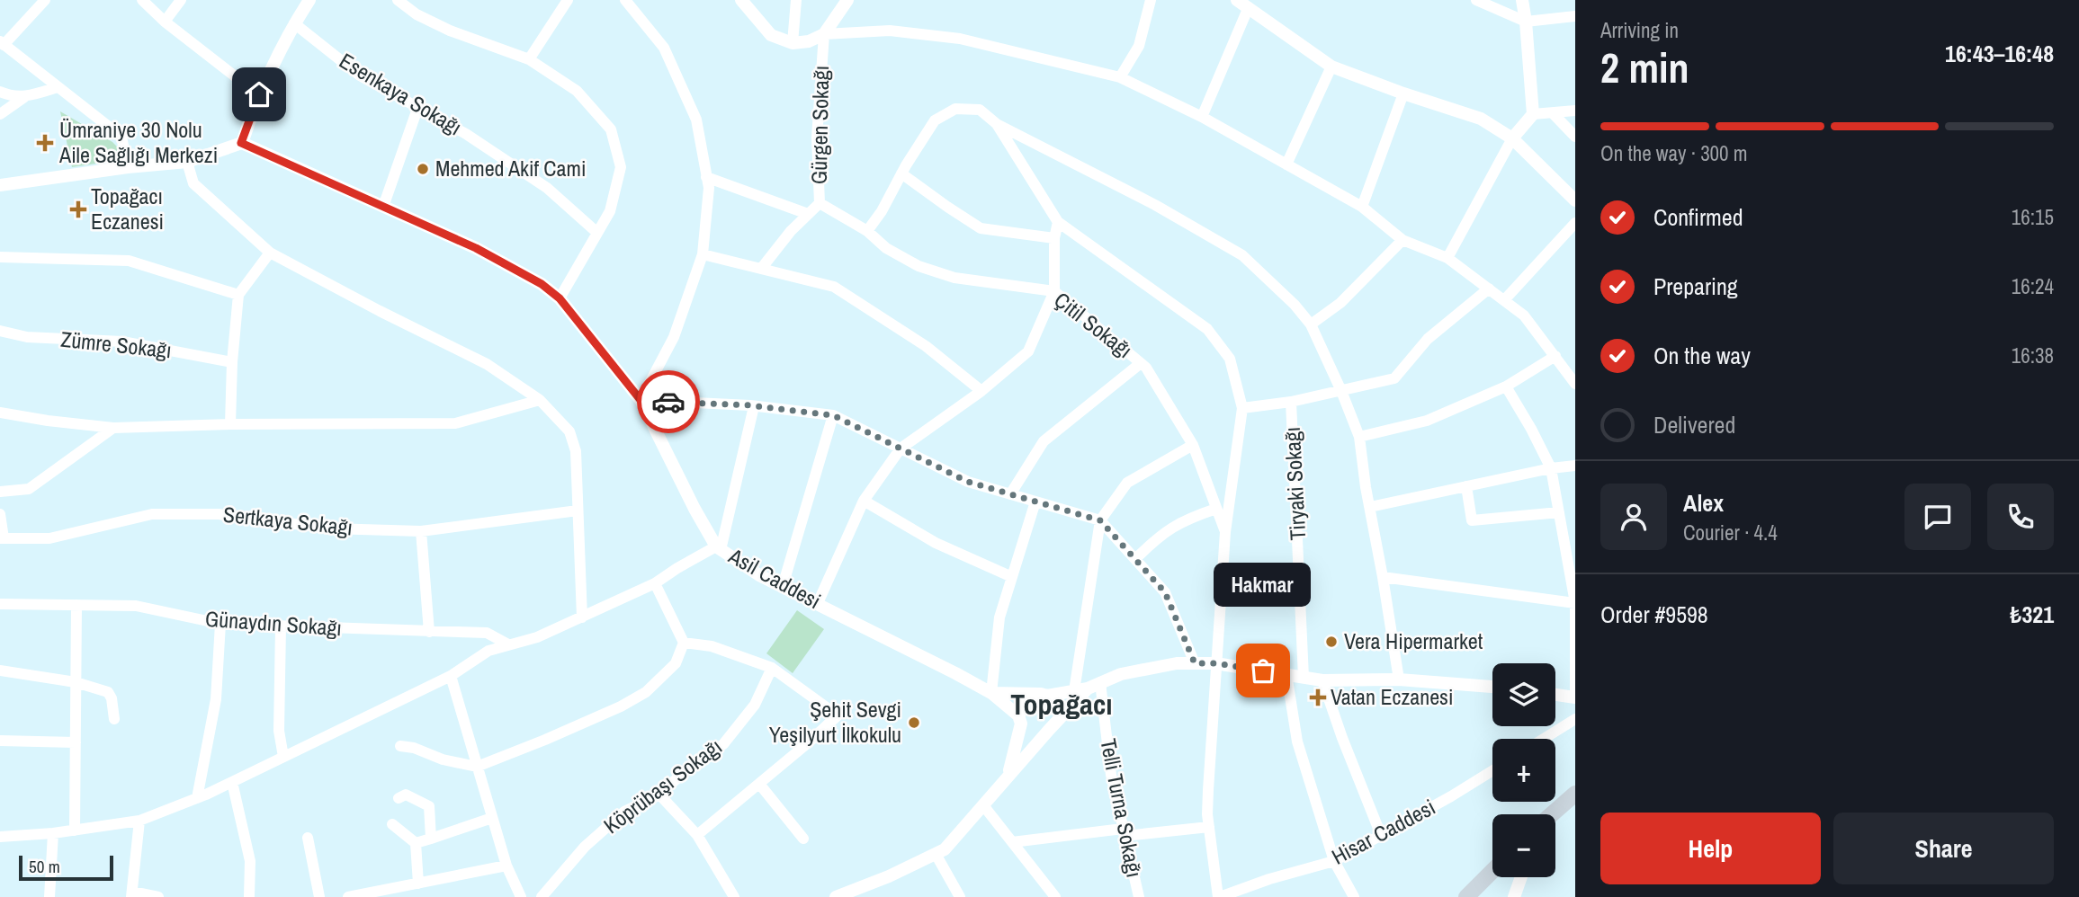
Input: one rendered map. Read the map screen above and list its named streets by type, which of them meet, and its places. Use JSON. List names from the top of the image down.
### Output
{
  "streets": {
    "street": [
      "Esenkaya Sokağı",
      "Gürgen Sokağı",
      "Çitil Sokağı",
      "Zümre Sokağı",
      "Tiryaki Sokağı",
      "Sertkaya Sokağı",
      "Asil Caddesi",
      "Günaydın Sokağı",
      "Köprübaşı Sokağı",
      "Telli Turna Sokağı",
      "Hisar Caddesi"
    ]
  },
  "crossings": [
    ["Gürgen Sokağı", "Çitil Sokağı"]
  ],
  "districts": ["Topağacı"],
  "places": {
    "health": ["Ümraniye 30 Nolu Aile Sağlığı Merkezi", "Topağacı Eczanesi", "Vatan Eczanesi"],
    "other": [
      "Mehmed Akif Cami",
      "Vera Hipermarket",
      "Hakmar",
      "Şehit Sevgi Yeşilyurt İlkokulu"
    ]
  },
  "scale_bar": "50 m",
  "page": {
    "heading": ["2 min", "Arriving in", "16:43–16:48"],
    "panel": [
      "Alex",
      "Courier · 4.4",
      "Order #9598",
      "₺321"
    ],
    "bar": "On the way · 300 m",
    "list": [
      ["Confirmed", "16:15"],
      ["Preparing", "16:24"],
      ["On the way", "16:38"],
      "Delivered"
    ],
    "bubble": "Hakmar",
    "map_buttons": ["+", "−"],
    "buttons": ["Help", "Share"],
    "scale": "50 m"
  }
}
